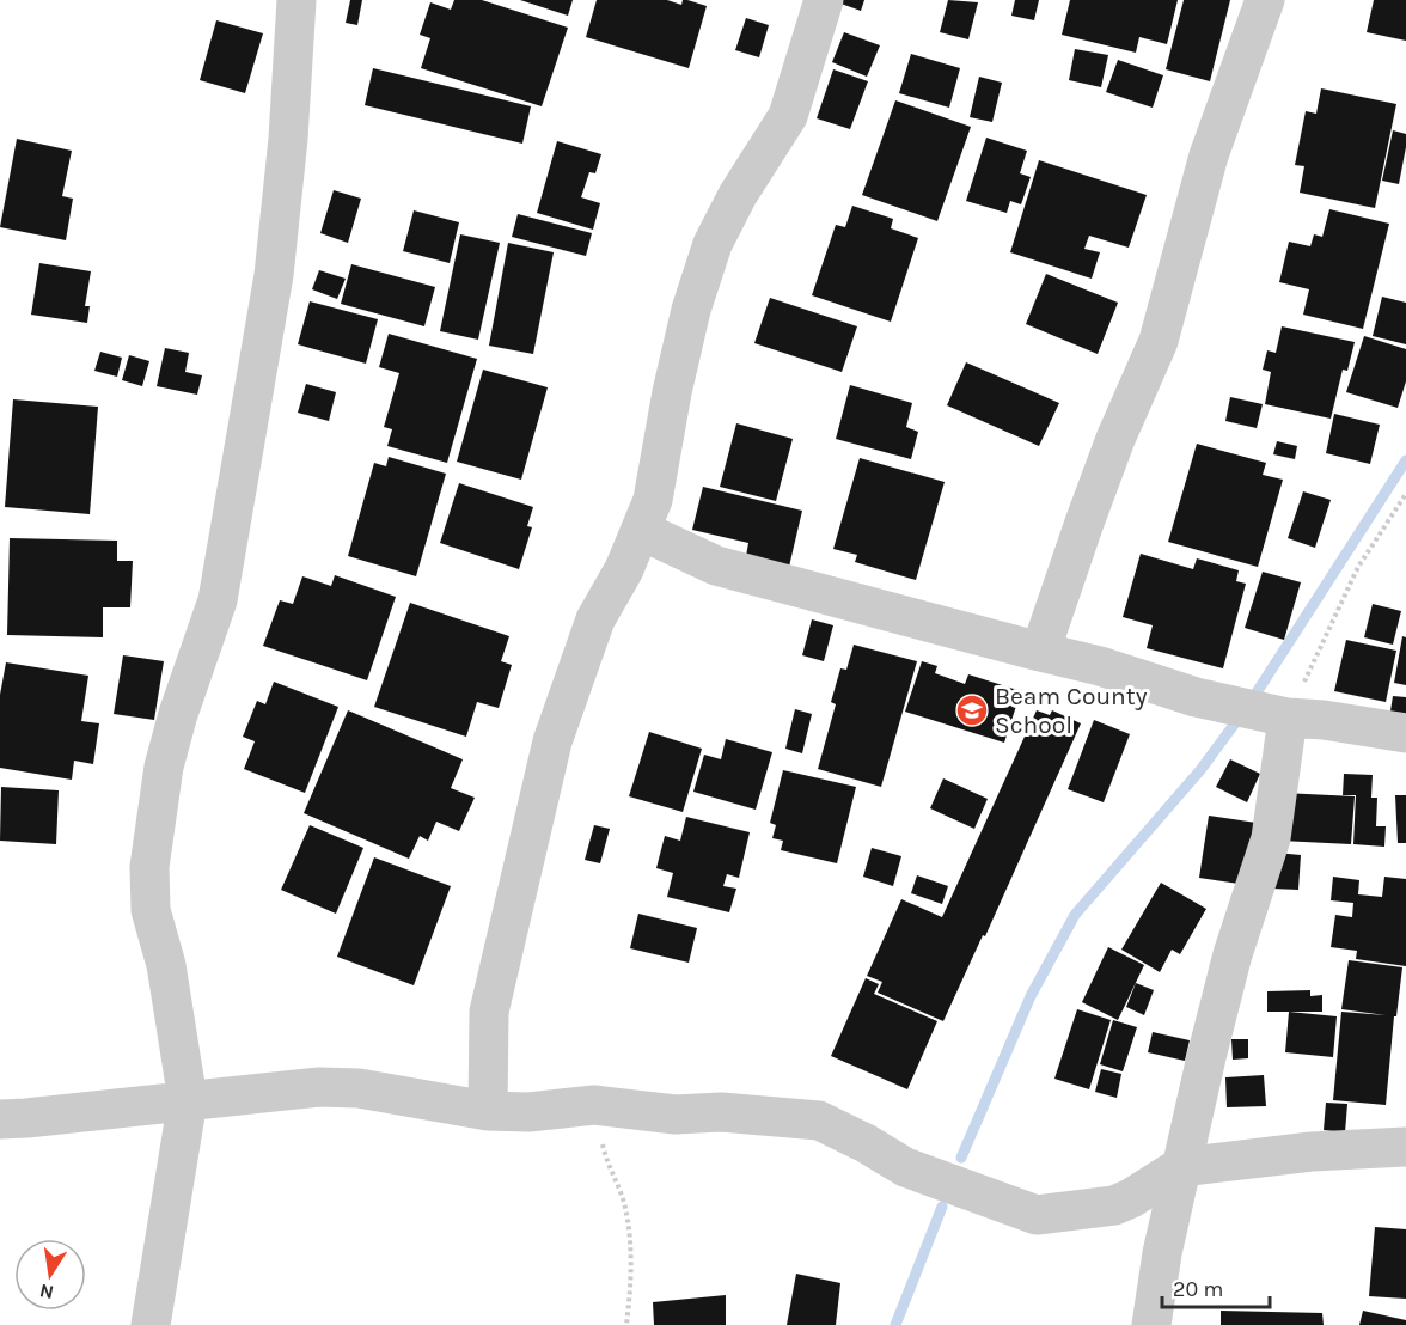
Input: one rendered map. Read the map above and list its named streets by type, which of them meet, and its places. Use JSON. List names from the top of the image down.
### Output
{
  "places": {
    "school or university": ["Beam County School"]
  },
  "scale_bar": "20 m",
  "north": "bottom"
}
